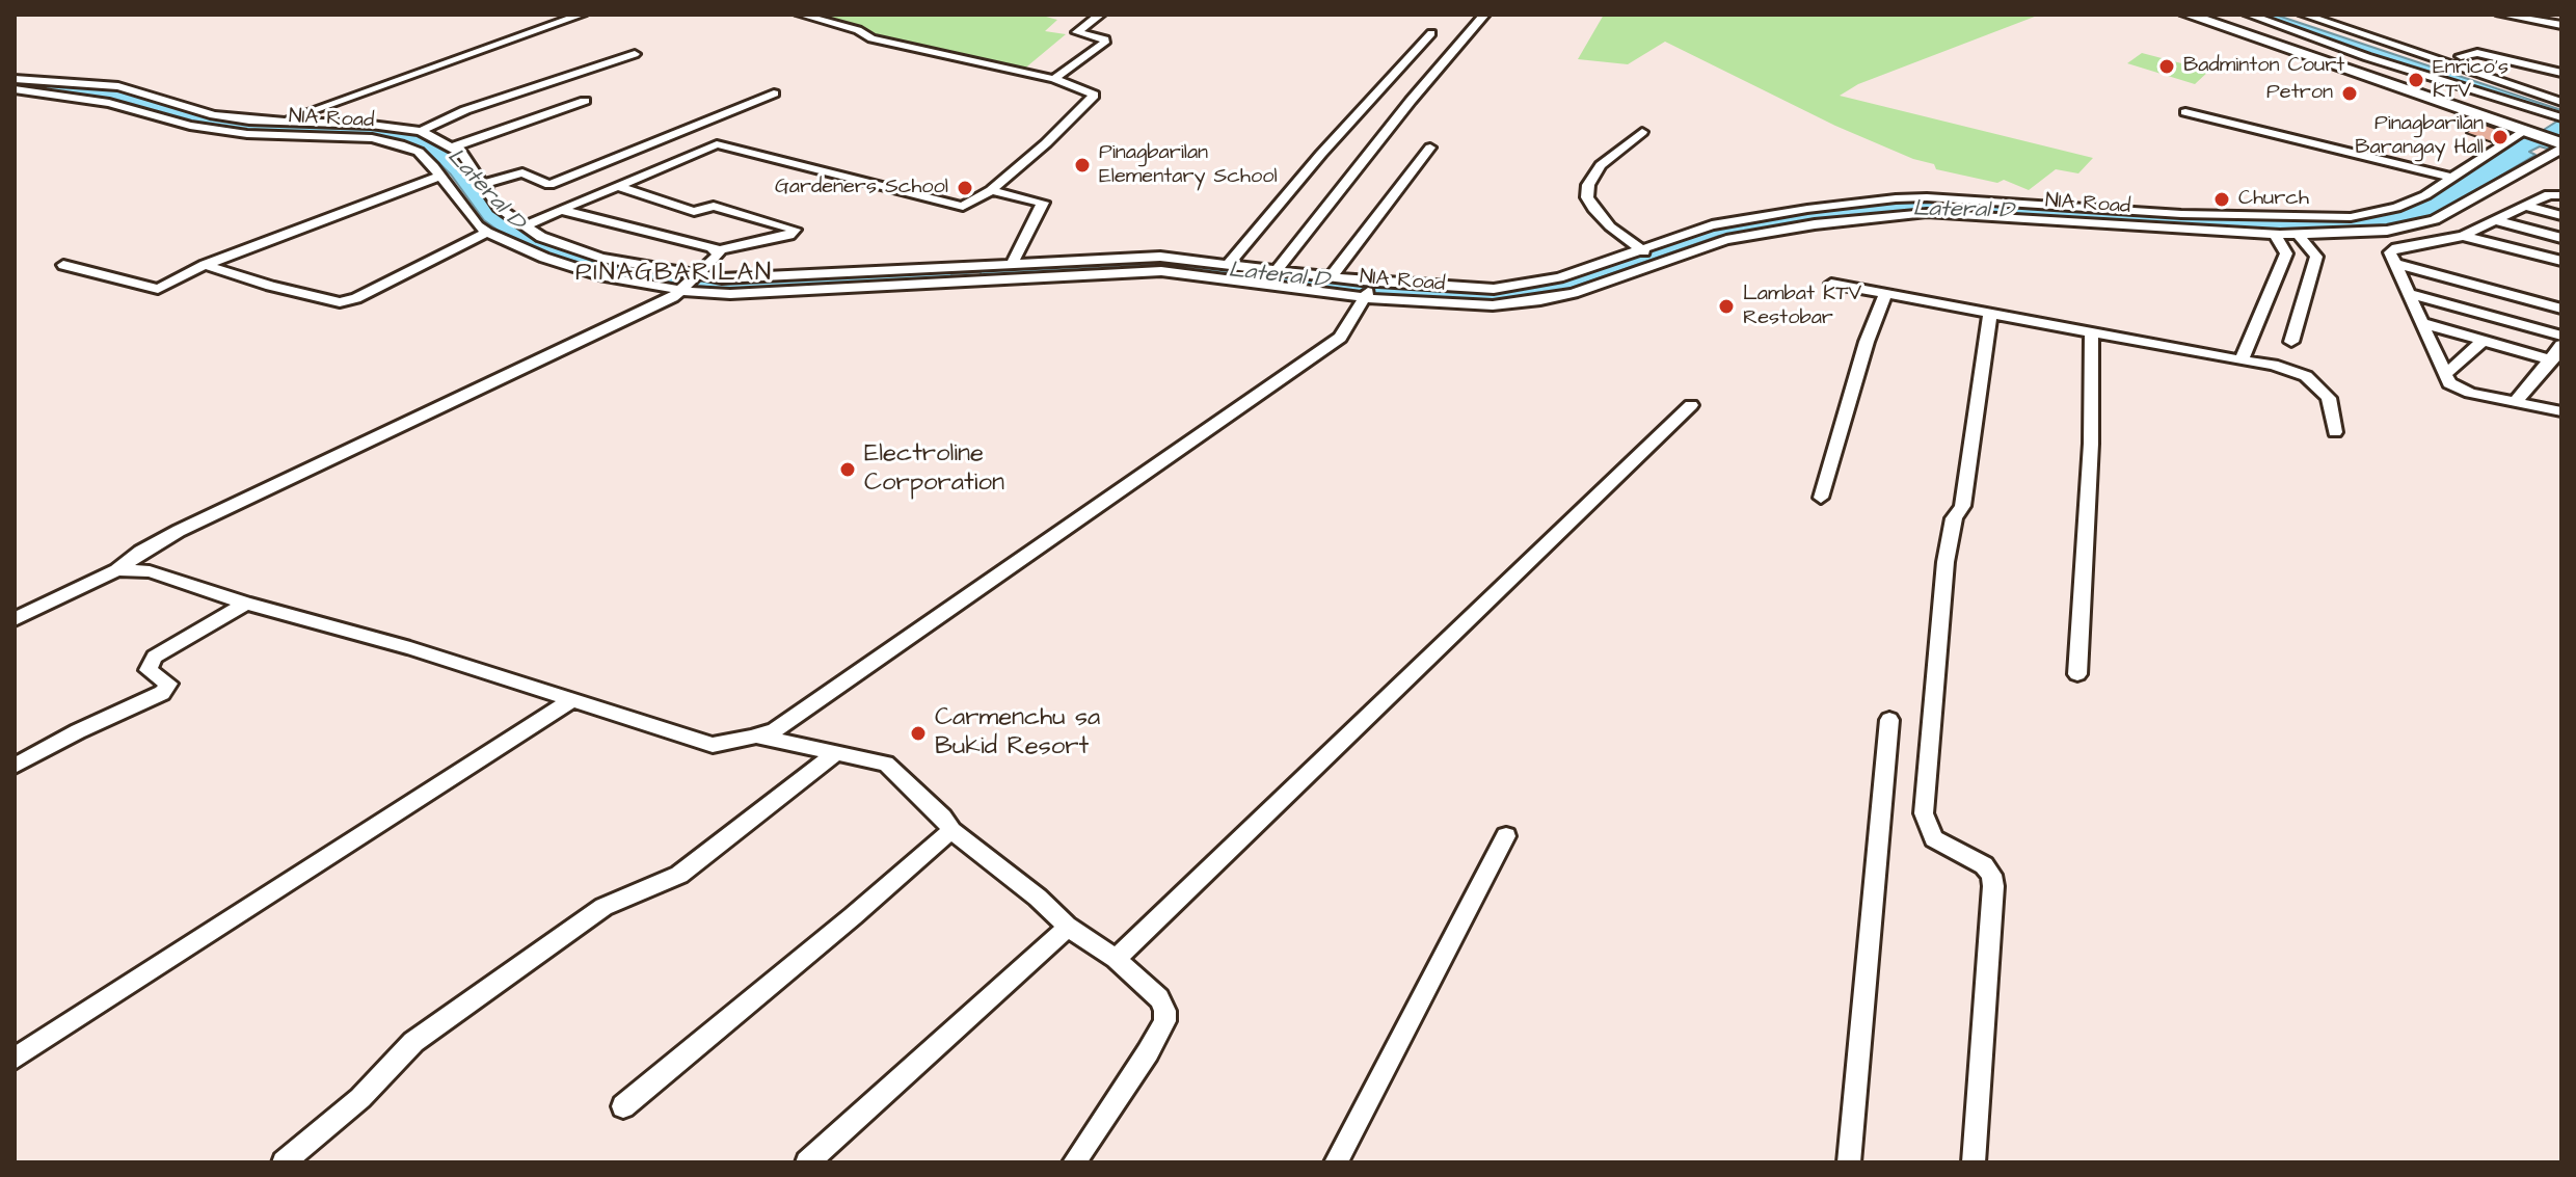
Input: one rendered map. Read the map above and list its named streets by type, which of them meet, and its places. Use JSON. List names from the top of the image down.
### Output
{
  "streets": {
    "street": ["NIA Road"]
  },
  "districts": ["PINAGBARILAN"],
  "water": ["Lateral D"],
  "places": [
    "Badminton Court",
    "Enrico's KTV",
    "Petron",
    "Pinagbarilan Barangay Hall",
    "Pinagbarilan Elementary School",
    "Gardeners School",
    "Church",
    "Lambat KTV Restobar",
    "Electroline Corporation",
    "Carmenchu sa Bukid Resort"
  ]
}
